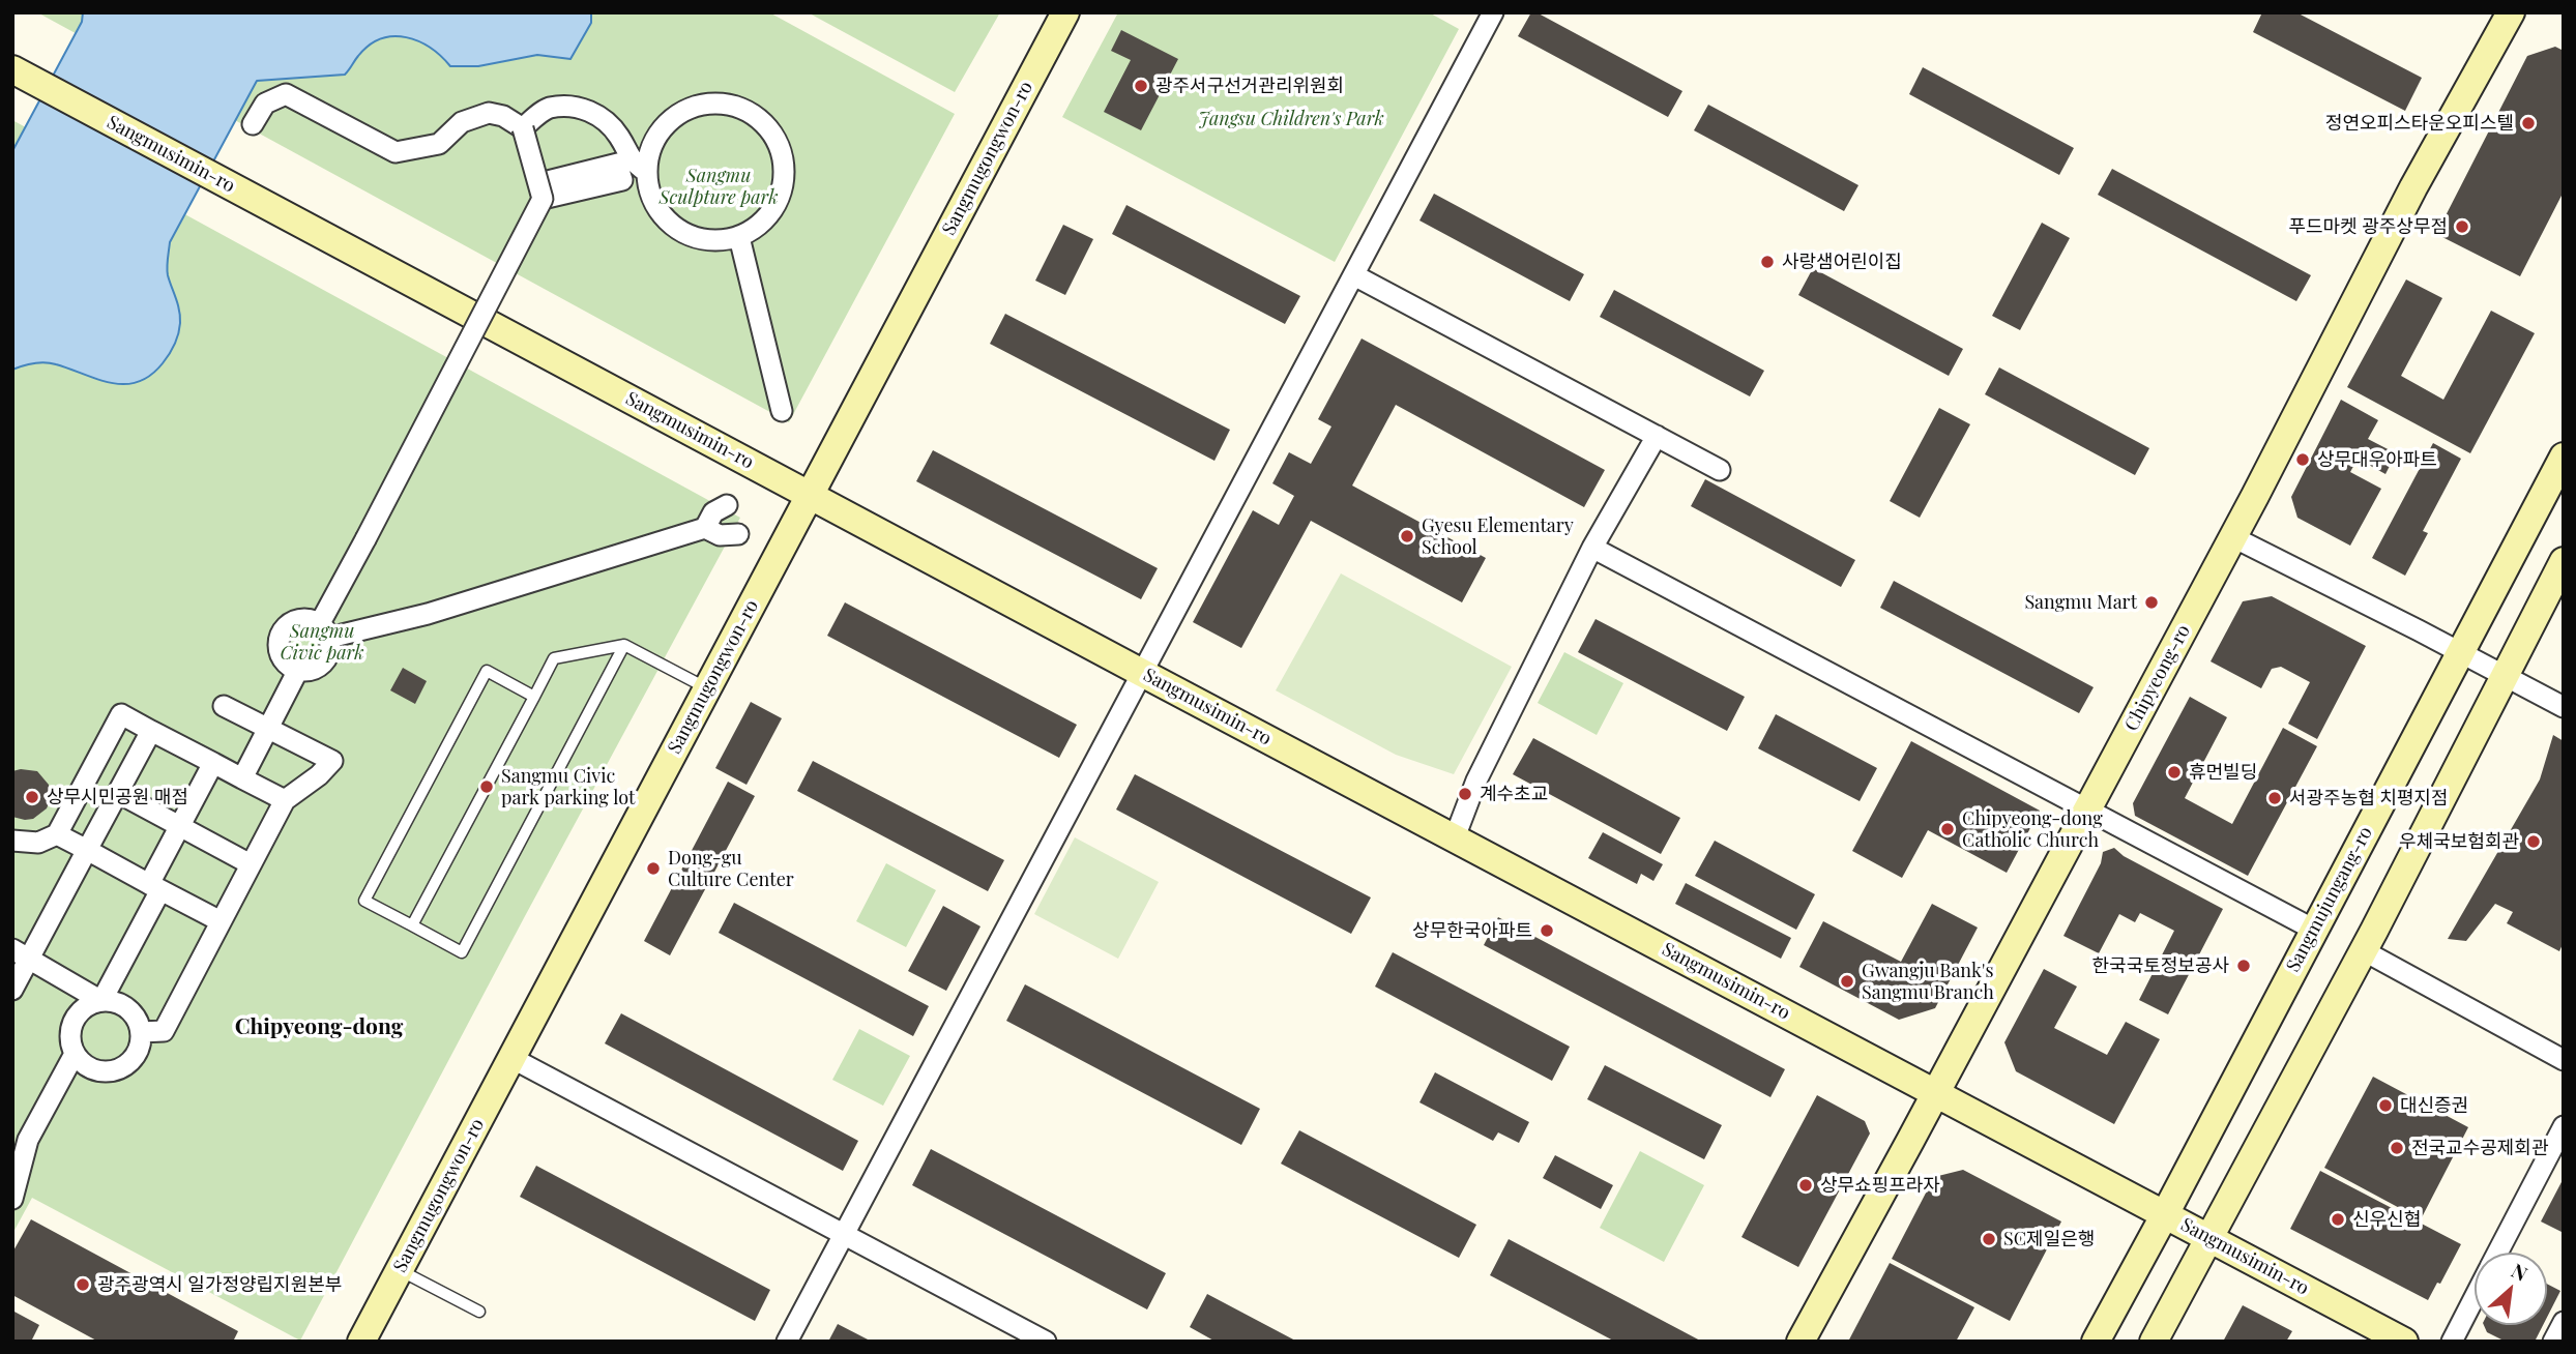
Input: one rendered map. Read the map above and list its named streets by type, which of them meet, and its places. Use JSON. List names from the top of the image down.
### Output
{
  "streets": {
    "street": [
      "Sangmusimin-ro",
      "Sangmugongwon-ro",
      "Chipyeong-ro",
      "Sangmujungang-ro"
    ]
  },
  "crossings": [
    ["Sangmusimin-ro", "Sangmugongwon-ro"],
    ["Sangmusimin-ro", "Chipyeong-ro"],
    ["Sangmusimin-ro", "Sangmujungang-ro"]
  ],
  "districts": ["Chipyeong-dong"],
  "parks": ["Jangsu Children's Park", "Sangmu Sculpture park", "Sangmu Civic park"],
  "places": [
    "광주서구선거관리위원회",
    "정연오피스타운오피스텔",
    "푸드마켓 광주상무점",
    "사랑샘어린이집",
    "상무대우아파트",
    "Gyesu Elementary School",
    "Sangmu Mart",
    "휴먼빌딩",
    "Sangmu Civic park parking lot",
    "계수초교",
    "상무시민공원 매점",
    "서광주농협 치평지점",
    "Chipyeong-dong Catholic Church",
    "우체국보험회관",
    "Dong-gu Culture Center",
    "상무한국아파트",
    "한국국토정보공사",
    "Gwangju Bank's Sangmu Branch",
    "대신증권",
    "전국교수공제회관",
    "상무쇼핑프라자",
    "신우신협",
    "SC제일은행",
    "광주광역시 일가정양립지원본부"
  ],
  "north": "top right"
}
